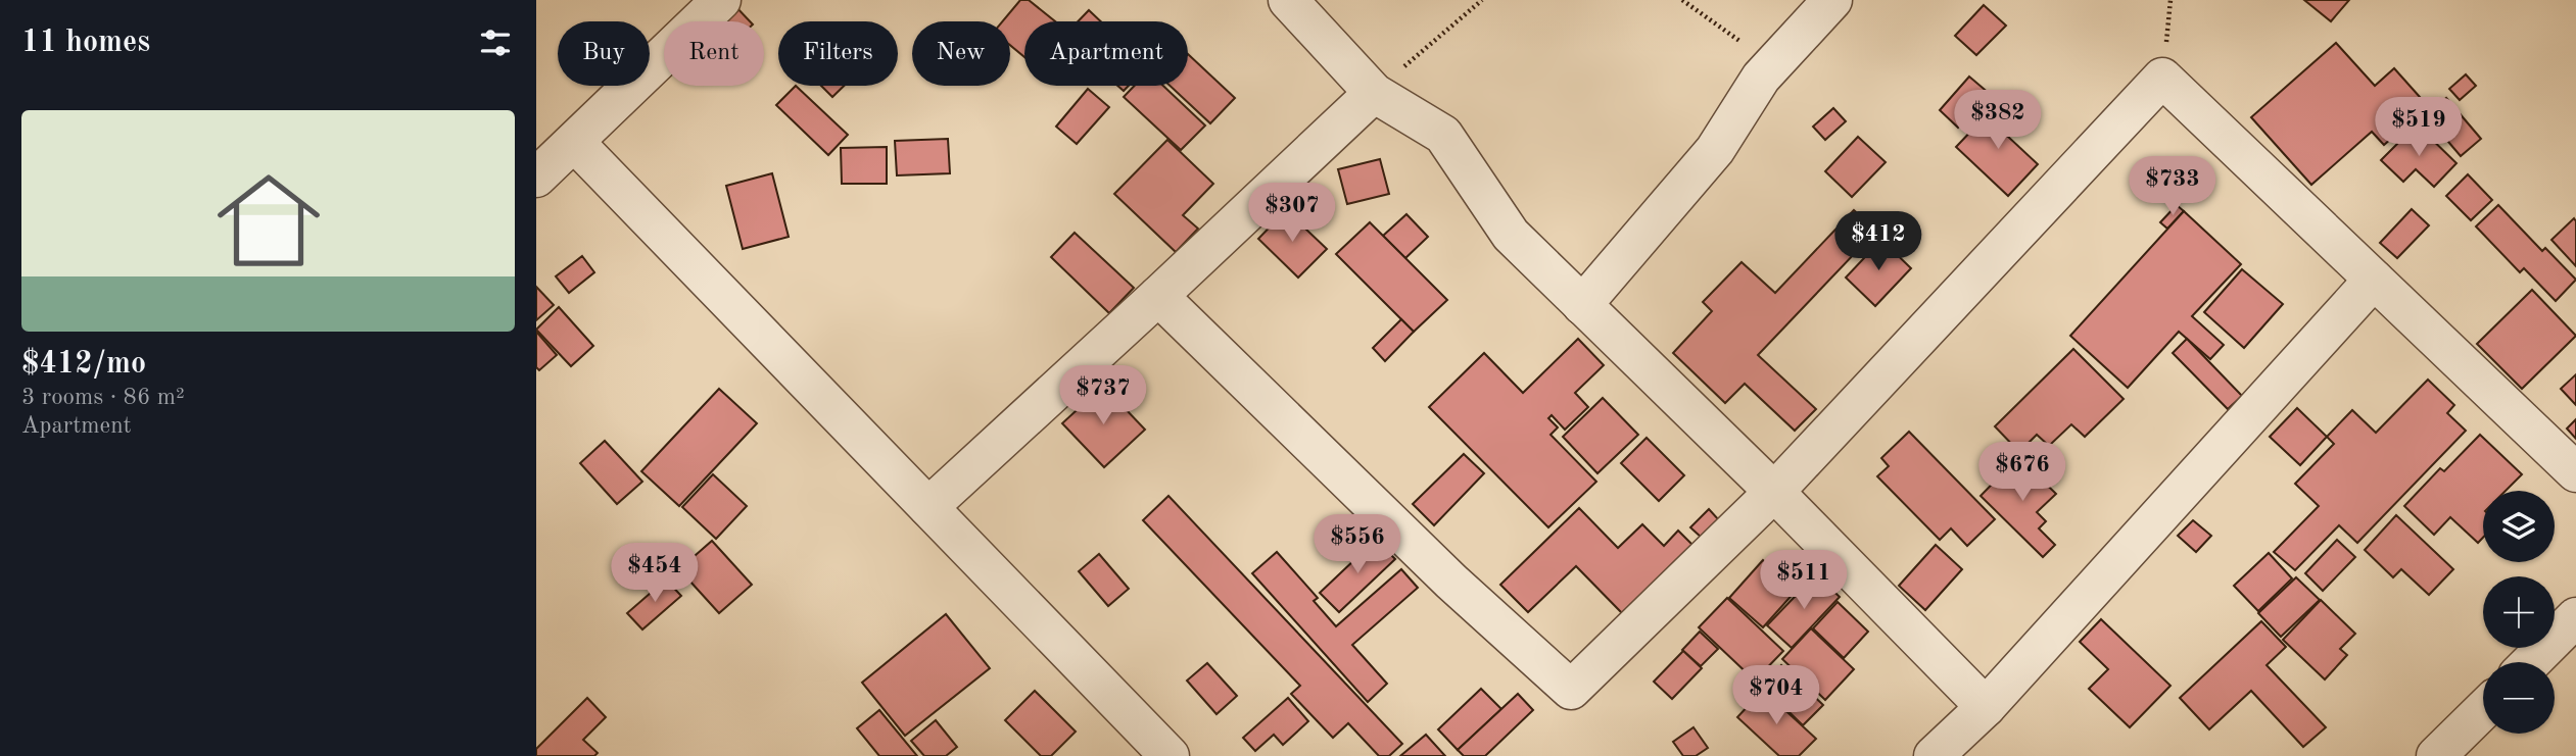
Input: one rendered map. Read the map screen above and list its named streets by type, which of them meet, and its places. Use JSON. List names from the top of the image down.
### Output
{
  "page": {
    "heading": "11 homes",
    "chip": [
      "Buy",
      "Rent",
      "Filters",
      "New",
      "Apartment"
    ],
    "list": [
      {
        "name": "$412/mo",
        "note": "3 rooms · 86 m² · Apartment"
      }
    ],
    "price": [
      "$382",
      "$519",
      "$733",
      "$307",
      "$412",
      "$737",
      "$676",
      "$556",
      "$454",
      "$511",
      "$704"
    ],
    "map_buttons": ["+", "−"]
  }
}
